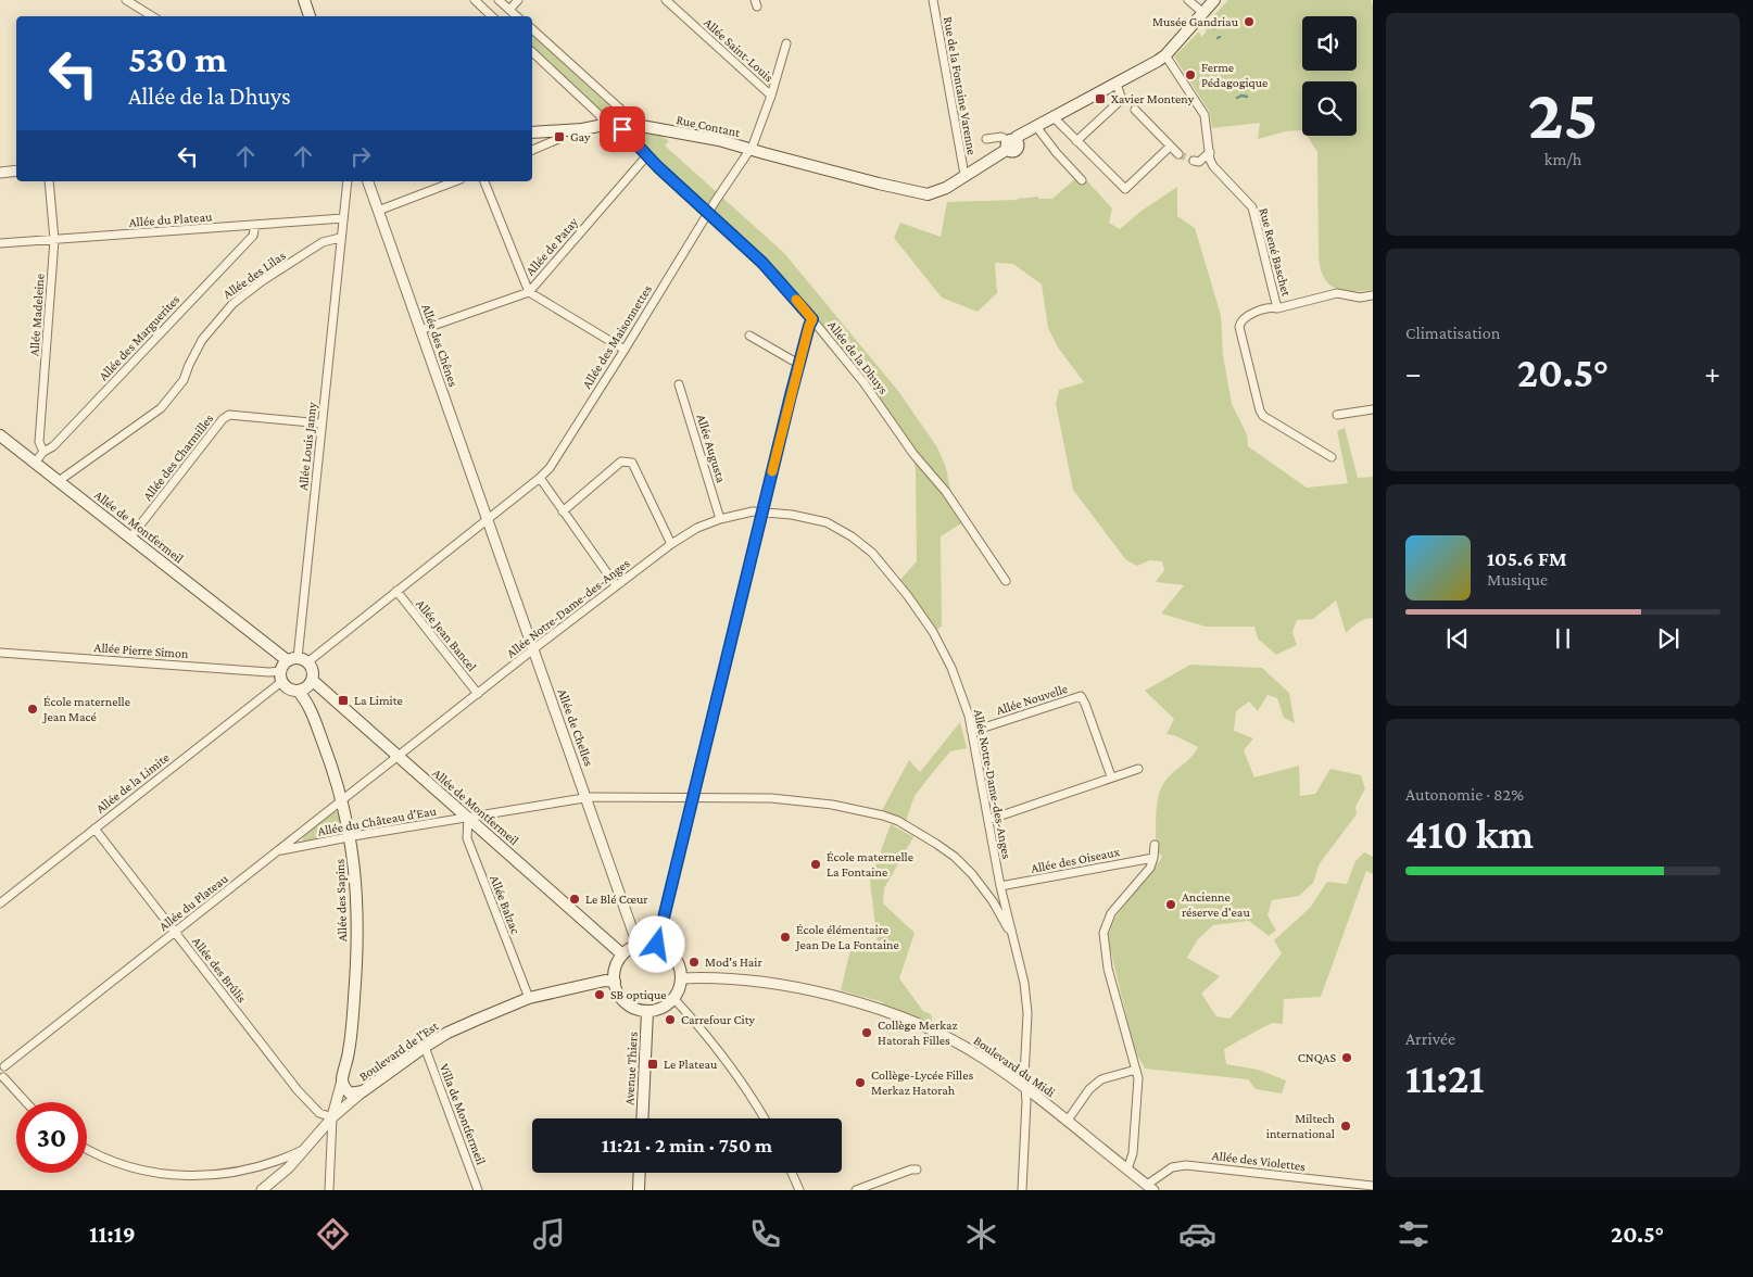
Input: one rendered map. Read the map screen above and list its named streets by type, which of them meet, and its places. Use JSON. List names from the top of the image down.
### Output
{
  "streets": {
    "main road": [
      "Rue Contant",
      "Allée de Montfermeil",
      "Allée des Sapins",
      "Boulevard de l'Est",
      "Avenue Thiers"
    ],
    "street": [
      "Allée Saint-Louis",
      "Rue de la Fontaine Varenne",
      "Allée du Plateau",
      "Allée de Patay",
      "Rue René Baschet",
      "Allée des Lilas",
      "Allée Madeleine",
      "Allée des Maisonnettes",
      "Allée des Marguerites",
      "Allée des Chênes",
      "Allée de la Dhuys",
      "Allée Louis Janny",
      "Allée Augusta",
      "Allée des Charmilles",
      "Allée Notre-Dame-des-Anges",
      "Allée Jean Bancel",
      "Allée Pierre Simon",
      "Allée Nouvelle",
      "Allée de Chelles",
      "Allée de la Limite",
      "Allée du Château d'Eau",
      "Allée des Oiseaux",
      "Allée Balzac",
      "Allée des Brûlis",
      "Boulevard du Midi",
      "Villa de Montfermeil",
      "Allée des Violettes"
    ]
  },
  "crossings": [
    ["Allée Saint-Louis", "Allée des Maisonnettes"],
    ["Rue de la Fontaine Varenne", "Rue Contant"],
    ["Rue Contant", "Rue René Baschet"],
    ["Rue Contant", "Allée des Maisonnettes"],
    ["Rue Contant", "Allée de la Dhuys"],
    ["Allée du Plateau", "Allée Madeleine"],
    ["Allée du Plateau", "Allée des Marguerites"],
    ["Allée du Plateau", "Allée Louis Janny"],
    ["Allée du Plateau", "Allée de Montfermeil"],
    ["Allée du Plateau", "Allée Notre-Dame-des-Anges"],
    ["Allée du Plateau", "Allée du Château d'Eau"],
    ["Allée du Plateau", "Allée des Sapins"],
    ["Allée du Plateau", "Allée des Brûlis"],
    ["Allée de Patay", "Allée des Chênes"],
    ["Allée de Patay", "Allée de la Dhuys"],
    ["Allée des Lilas", "Allée Louis Janny"],
    ["Allée des Lilas", "Allée de Montfermeil"],
    ["Allée Madeleine", "Allée des Marguerites"],
    ["Allée des Maisonnettes", "Allée des Chênes"],
    ["Allée des Maisonnettes", "Allée de la Dhuys"],
    ["Allée des Maisonnettes", "Allée de Chelles"],
    ["Allée des Marguerites", "Allée de Montfermeil"],
    ["Allée des Chênes", "Allée de Chelles"],
    ["Allée Louis Janny", "Allée des Charmilles"],
    ["Allée Louis Janny", "Allée de Montfermeil"],
    ["Allée Louis Janny", "Allée Pierre Simon"],
    ["Allée Louis Janny", "Allée de la Limite"],
    ["Allée Louis Janny", "Allée des Sapins"],
    ["Allée Augusta", "Allée Notre-Dame-des-Anges"],
    ["Allée des Charmilles", "Allée de Montfermeil"],
    ["Allée de Montfermeil", "Allée Notre-Dame-des-Anges"],
    ["Allée de Montfermeil", "Allée Pierre Simon"],
    ["Allée de Montfermeil", "Allée de Chelles"],
    ["Allée de Montfermeil", "Allée de la Limite"],
    ["Allée de Montfermeil", "Allée du Château d'Eau"],
    ["Allée de Montfermeil", "Allée des Sapins"],
    ["Allée de Montfermeil", "Allée Balzac"],
    ["Allée de Montfermeil", "Boulevard de l'Est"],
    ["Allée de Montfermeil", "Boulevard du Midi"],
    ["Allée de Montfermeil", "Avenue Thiers"],
    ["Allée Notre-Dame-des-Anges", "Allée Jean Bancel"],
    ["Allée Notre-Dame-des-Anges", "Allée Nouvelle"],
    ["Allée Notre-Dame-des-Anges", "Allée de Chelles"],
    ["Allée Notre-Dame-des-Anges", "Allée du Château d'Eau"],
    ["Allée Notre-Dame-des-Anges", "Allée des Oiseaux"],
    ["Allée Notre-Dame-des-Anges", "Boulevard du Midi"],
    ["Allée Pierre Simon", "Allée de la Limite"],
    ["Allée Pierre Simon", "Allée des Sapins"],
    ["Allée de Chelles", "Allée du Château d'Eau"],
    ["Allée de Chelles", "Boulevard de l'Est"],
    ["Allée de Chelles", "Boulevard du Midi"],
    ["Allée de Chelles", "Avenue Thiers"],
    ["Allée de la Limite", "Allée des Sapins"],
    ["Allée de la Limite", "Allée des Brûlis"],
    ["Allée du Château d'Eau", "Allée des Sapins"],
    ["Allée du Château d'Eau", "Allée Balzac"],
    ["Allée des Sapins", "Allée des Brûlis"],
    ["Allée des Sapins", "Boulevard de l'Est"],
    ["Allée Balzac", "Boulevard de l'Est"],
    ["Allée des Brûlis", "Boulevard de l'Est"],
    ["Boulevard de l'Est", "Boulevard du Midi"],
    ["Boulevard de l'Est", "Avenue Thiers"],
    ["Boulevard de l'Est", "Villa de Montfermeil"],
    ["Boulevard du Midi", "Avenue Thiers"],
    ["Boulevard du Midi", "Allée des Violettes"]
  ],
  "places": {
    "other": [
      "Musée Gandriau",
      "Ferme Pédagogique",
      "École maternelle Jean Macé",
      "École maternelle La Fontaine",
      "Le Blé Cœur",
      "Ancienne réserve d'eau",
      "École élémentaire Jean De La Fontaine",
      "Mod's Hair",
      "SB optique",
      "Carrefour City",
      "Collège Merkaz Hatorah Filles",
      "CNQAS",
      "Collège-Lycée Filles Merkaz Hatorah",
      "Miltech international"
    ],
    "transit": [
      "Xavier Monteny",
      "Gay",
      "La Limite",
      "Le Plateau"
    ]
  },
  "page": {
    "tile": [
      ["25", "km/h"],
      "Climatisation",
      ["Autonomie · 82%", "410 km"],
      ["Arrivée", "11:21"]
    ],
    "turn": ["530 m", "Allée de la Dhuys"],
    "heat": ["−", "20.5°", "+"],
    "song": ["105.6 FM", "Musique"],
    "limit": "30",
    "trip": "11:21 · 2 min · 750 m",
    "tabs": ["11:19", "20.5°"]
  }
}
